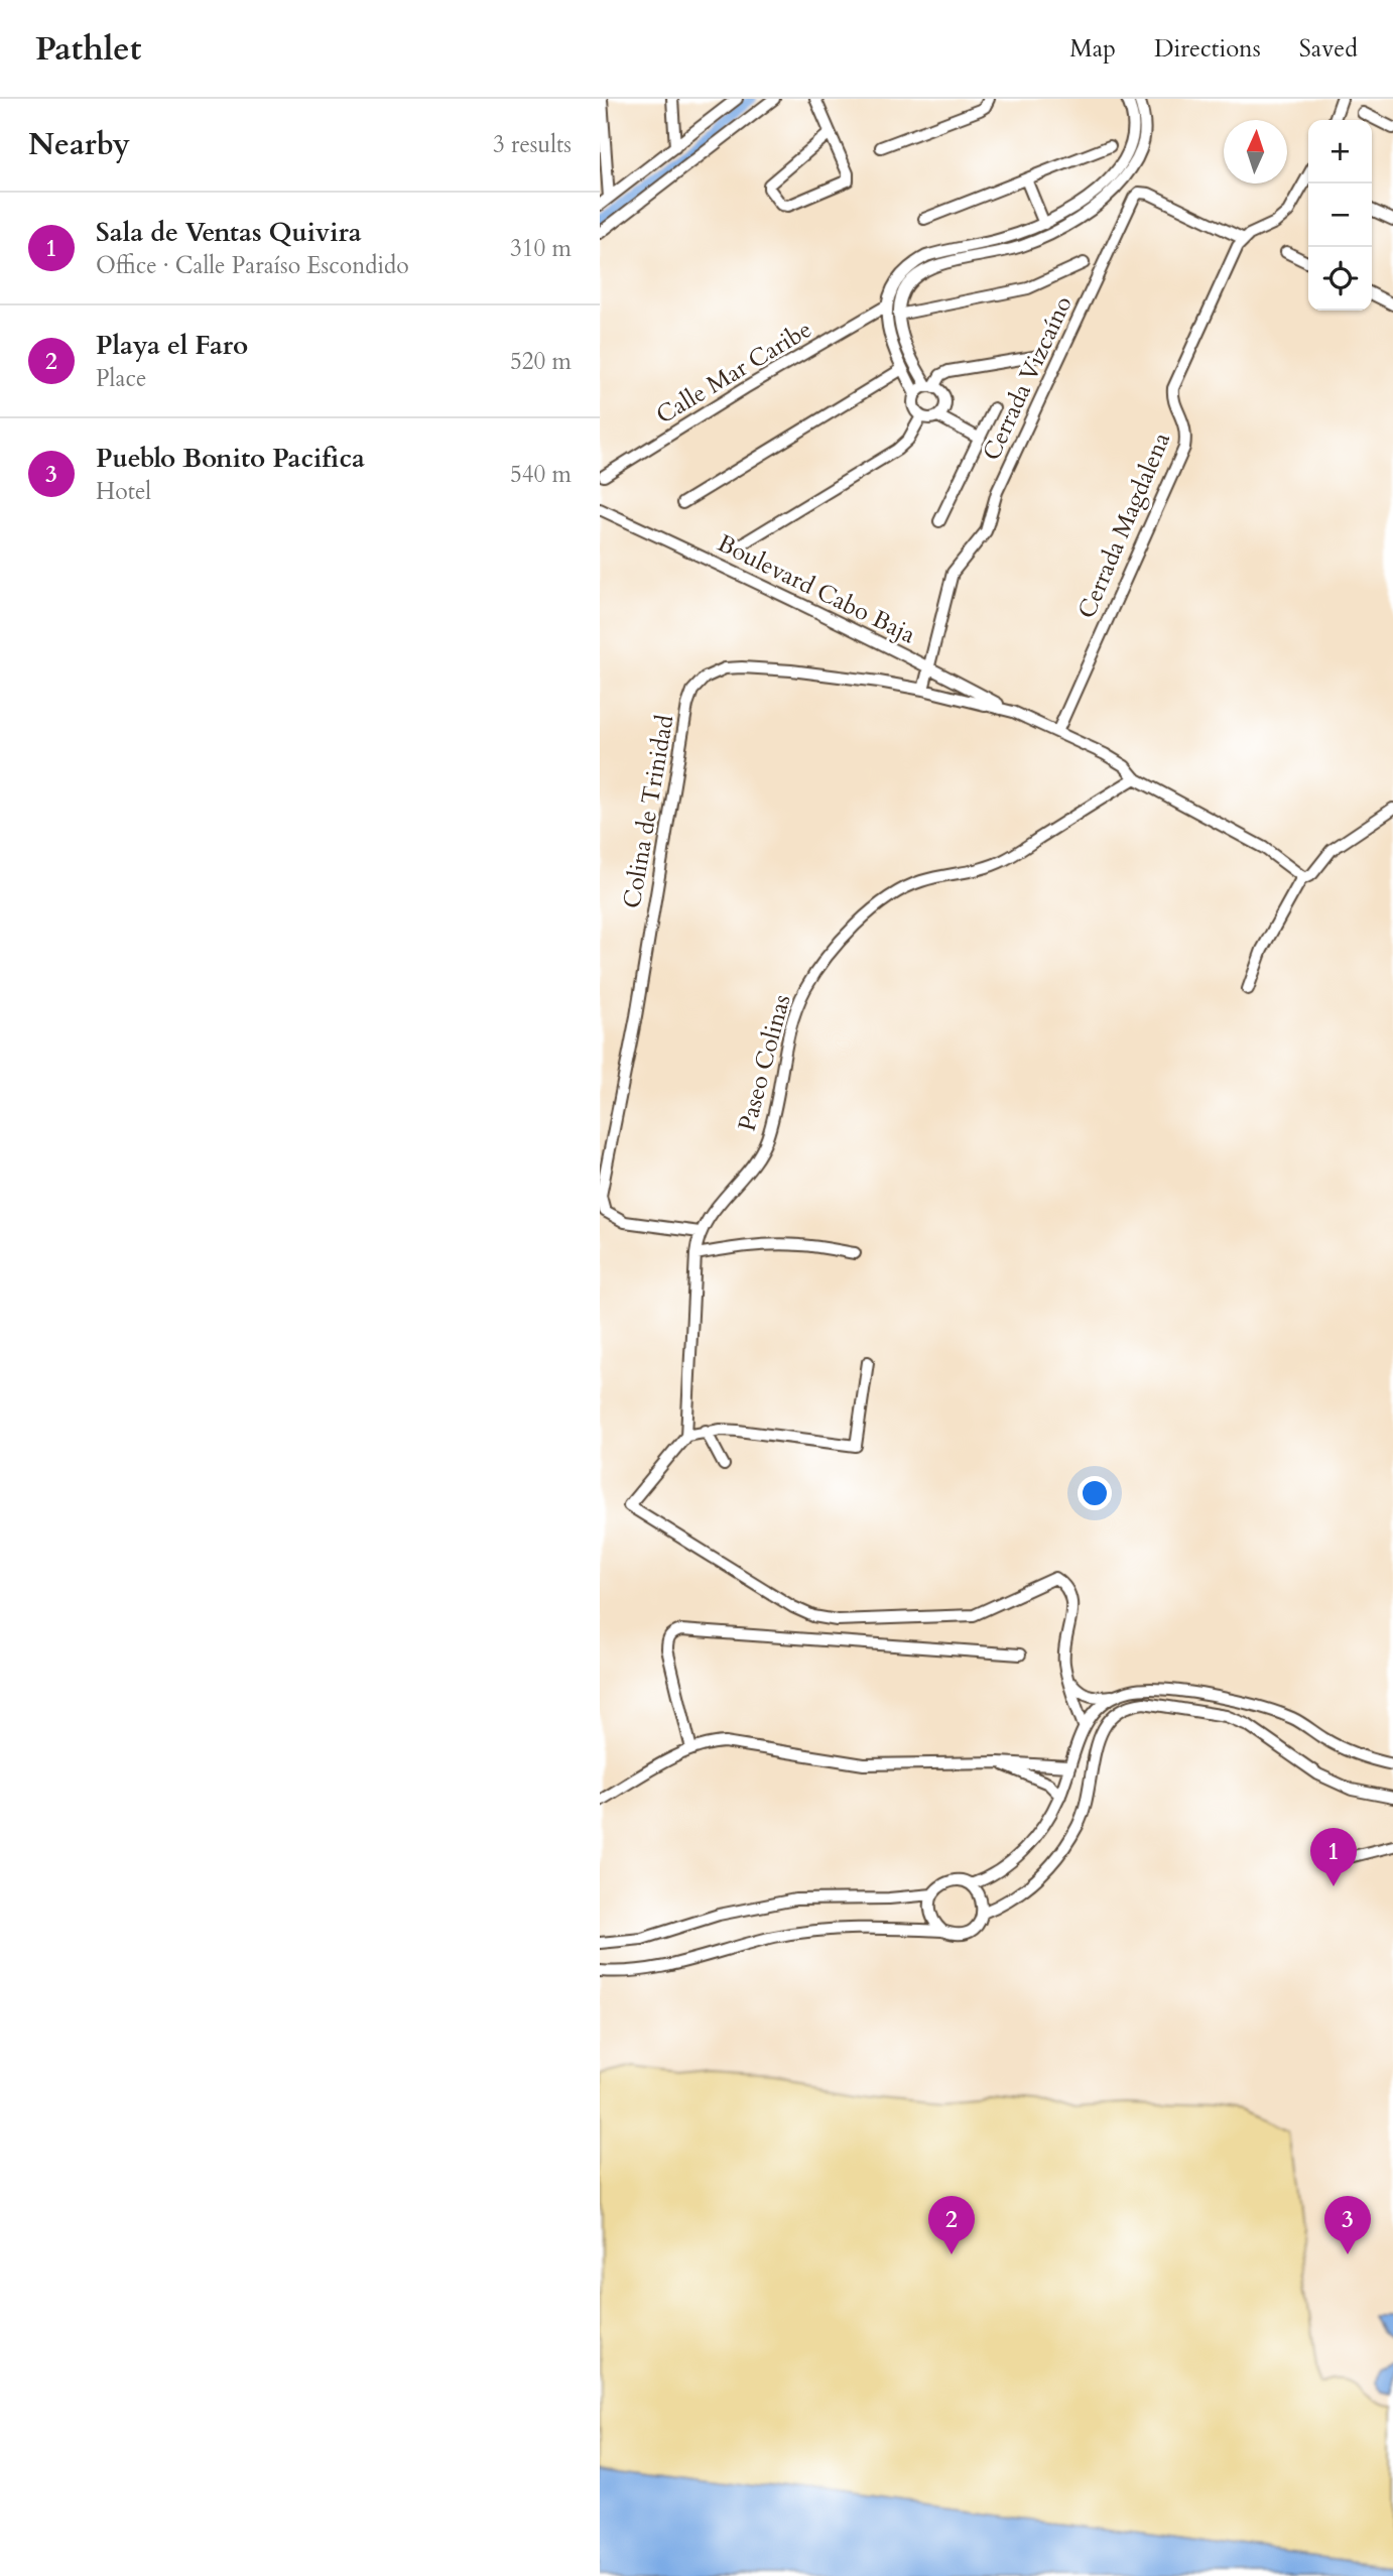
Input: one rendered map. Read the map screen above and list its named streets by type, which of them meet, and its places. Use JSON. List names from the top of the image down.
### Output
{
  "streets": {
    "street": [
      "Calle Mar Caribe",
      "Cerrada Vizcaíno",
      "Cerrada Magdalena",
      "Boulevard Cabo Baja",
      "Colina de Trinidad",
      "Paseo Colinas"
    ]
  },
  "crossings": [
    ["Cerrada Vizcaíno", "Cerrada Magdalena"],
    ["Cerrada Vizcaíno", "Boulevard Cabo Baja"],
    ["Cerrada Magdalena", "Boulevard Cabo Baja"],
    ["Boulevard Cabo Baja", "Colina de Trinidad"],
    ["Boulevard Cabo Baja", "Paseo Colinas"],
    ["Colina de Trinidad", "Paseo Colinas"]
  ],
  "north": "top",
  "page": {
    "header": "Pathlet",
    "nav": ["Map", "Directions", "Saved"],
    "heading": ["Nearby", "3 results"],
    "map_buttons": ["+", "−"],
    "list": [
      {
        "mark": "1",
        "name": "Sala de Ventas Quivira",
        "note": "Office · Calle Paraíso Escondido",
        "value": "310 m"
      },
      {
        "mark": "2",
        "name": "Playa el Faro",
        "note": "Place",
        "value": "520 m"
      },
      {
        "mark": "3",
        "name": "Pueblo Bonito Pacifica",
        "note": "Hotel",
        "value": "540 m"
      }
    ],
    "pins": ["1", "2", "3"]
  }
}
